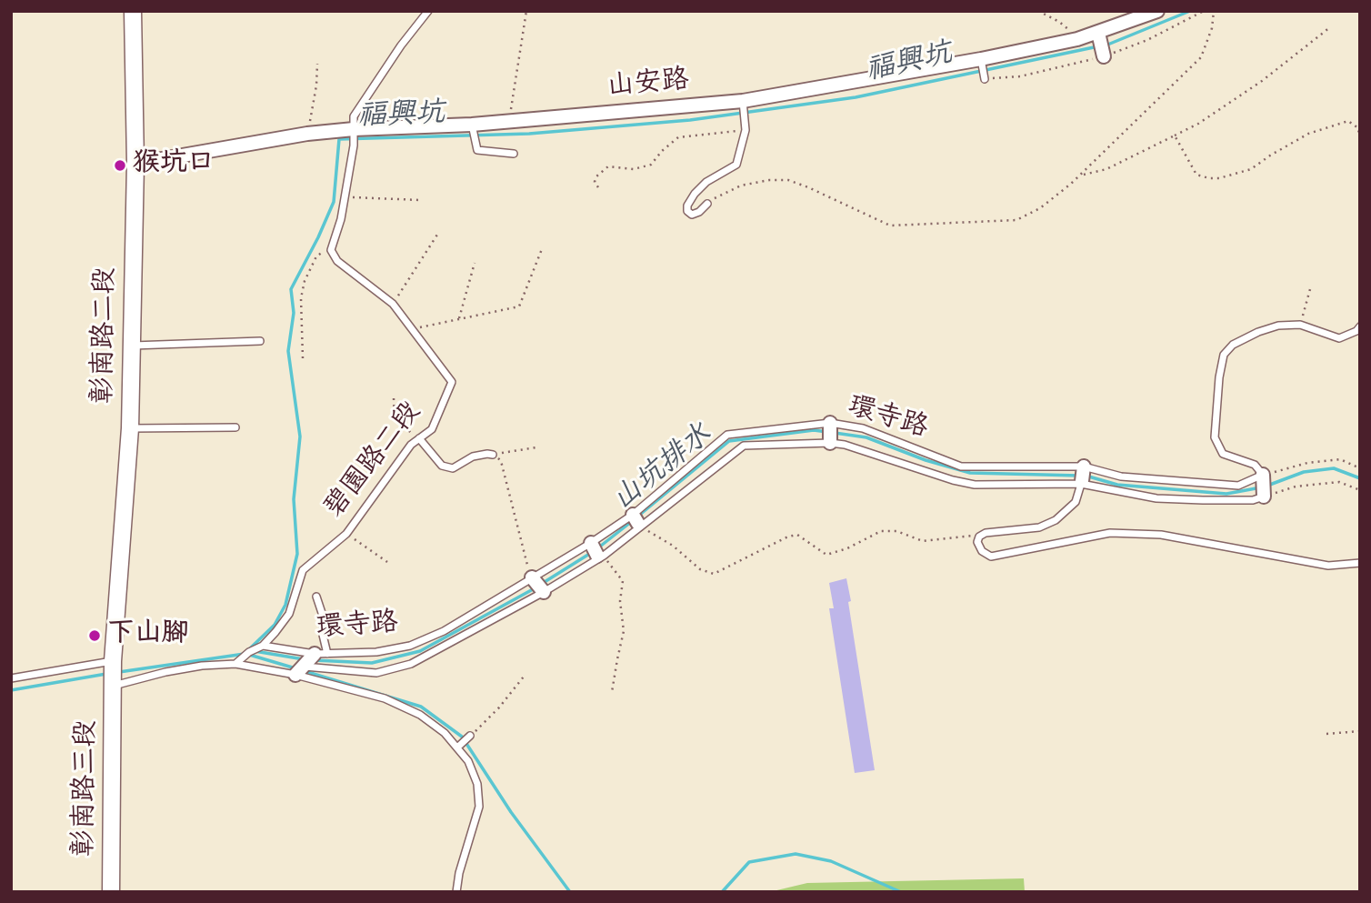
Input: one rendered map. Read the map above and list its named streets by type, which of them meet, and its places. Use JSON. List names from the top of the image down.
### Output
{
  "streets": {
    "street": ["山安路", "彰南路二段", "彰南路三段"],
    "lane": ["環寺路", "碧園路二段"]
  },
  "crossings": [
    ["山安路", "彰南路二段"],
    ["彰南路二段", "彰南路三段"],
    ["環寺路", "碧園路二段"]
  ],
  "water": ["福興坑", "山坑排水"],
  "places": ["猴坑口", "下山腳"]
}
